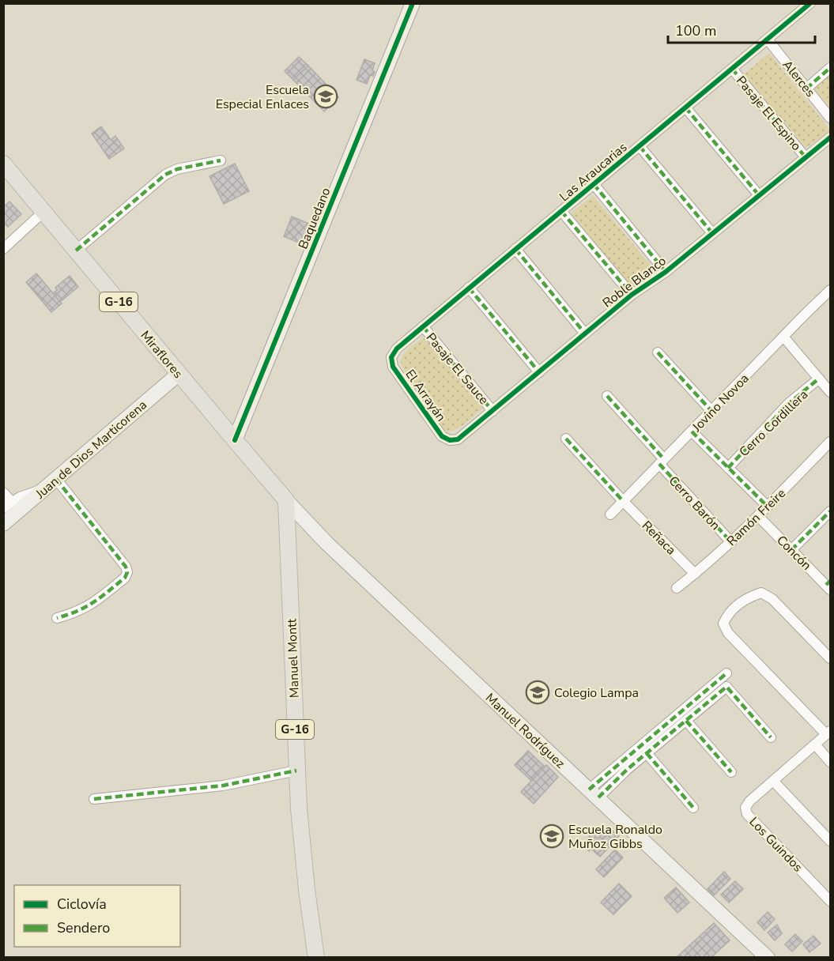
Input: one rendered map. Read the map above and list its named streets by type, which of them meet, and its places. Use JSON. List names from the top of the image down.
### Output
{
  "streets": {
    "main road": ["G-16", "Miraflores", "Manuel Montt"],
    "street": [
      "Alerces",
      "Pasaje El Espino",
      "Las Araucarias",
      "Baquedano",
      "Roble Blanco",
      "Pasaje El Sauce",
      "El Arrayán",
      "Jovino Novoa",
      "Cerro Cordillera",
      "Juan de Dios Marticorena",
      "Cerro Barón",
      "Ramón Freire",
      "Reñaca",
      "Concón",
      "Manuel Rodríguez",
      "Los Guindos"
    ]
  },
  "crossings": [
    ["Alerces", "Las Araucarias"],
    ["Pasaje El Espino", "Las Araucarias"],
    ["Pasaje El Espino", "Roble Blanco"],
    ["Las Araucarias", "Pasaje El Sauce"],
    ["Las Araucarias", "El Arrayán"],
    ["Baquedano", "Miraflores"],
    ["Roble Blanco", "Pasaje El Sauce"],
    ["Roble Blanco", "El Arrayán"],
    ["Miraflores", "Juan de Dios Marticorena"],
    ["Miraflores", "Manuel Montt"],
    ["Miraflores", "Manuel Rodríguez"],
    ["Jovino Novoa", "Cerro Barón"],
    ["Jovino Novoa", "Reñaca"],
    ["Cerro Barón", "Ramón Freire"],
    ["Ramón Freire", "Reñaca"],
    ["Ramón Freire", "Concón"],
    ["Manuel Montt", "Manuel Rodríguez"]
  ],
  "places": {
    "school or university": ["Escuela Especial Enlaces", "Colegio Lampa", "Escuela Ronaldo Muñoz Gibbs"]
  },
  "legend": ["Ciclovía", "Sendero"],
  "scale_bar": "100 m"
}
